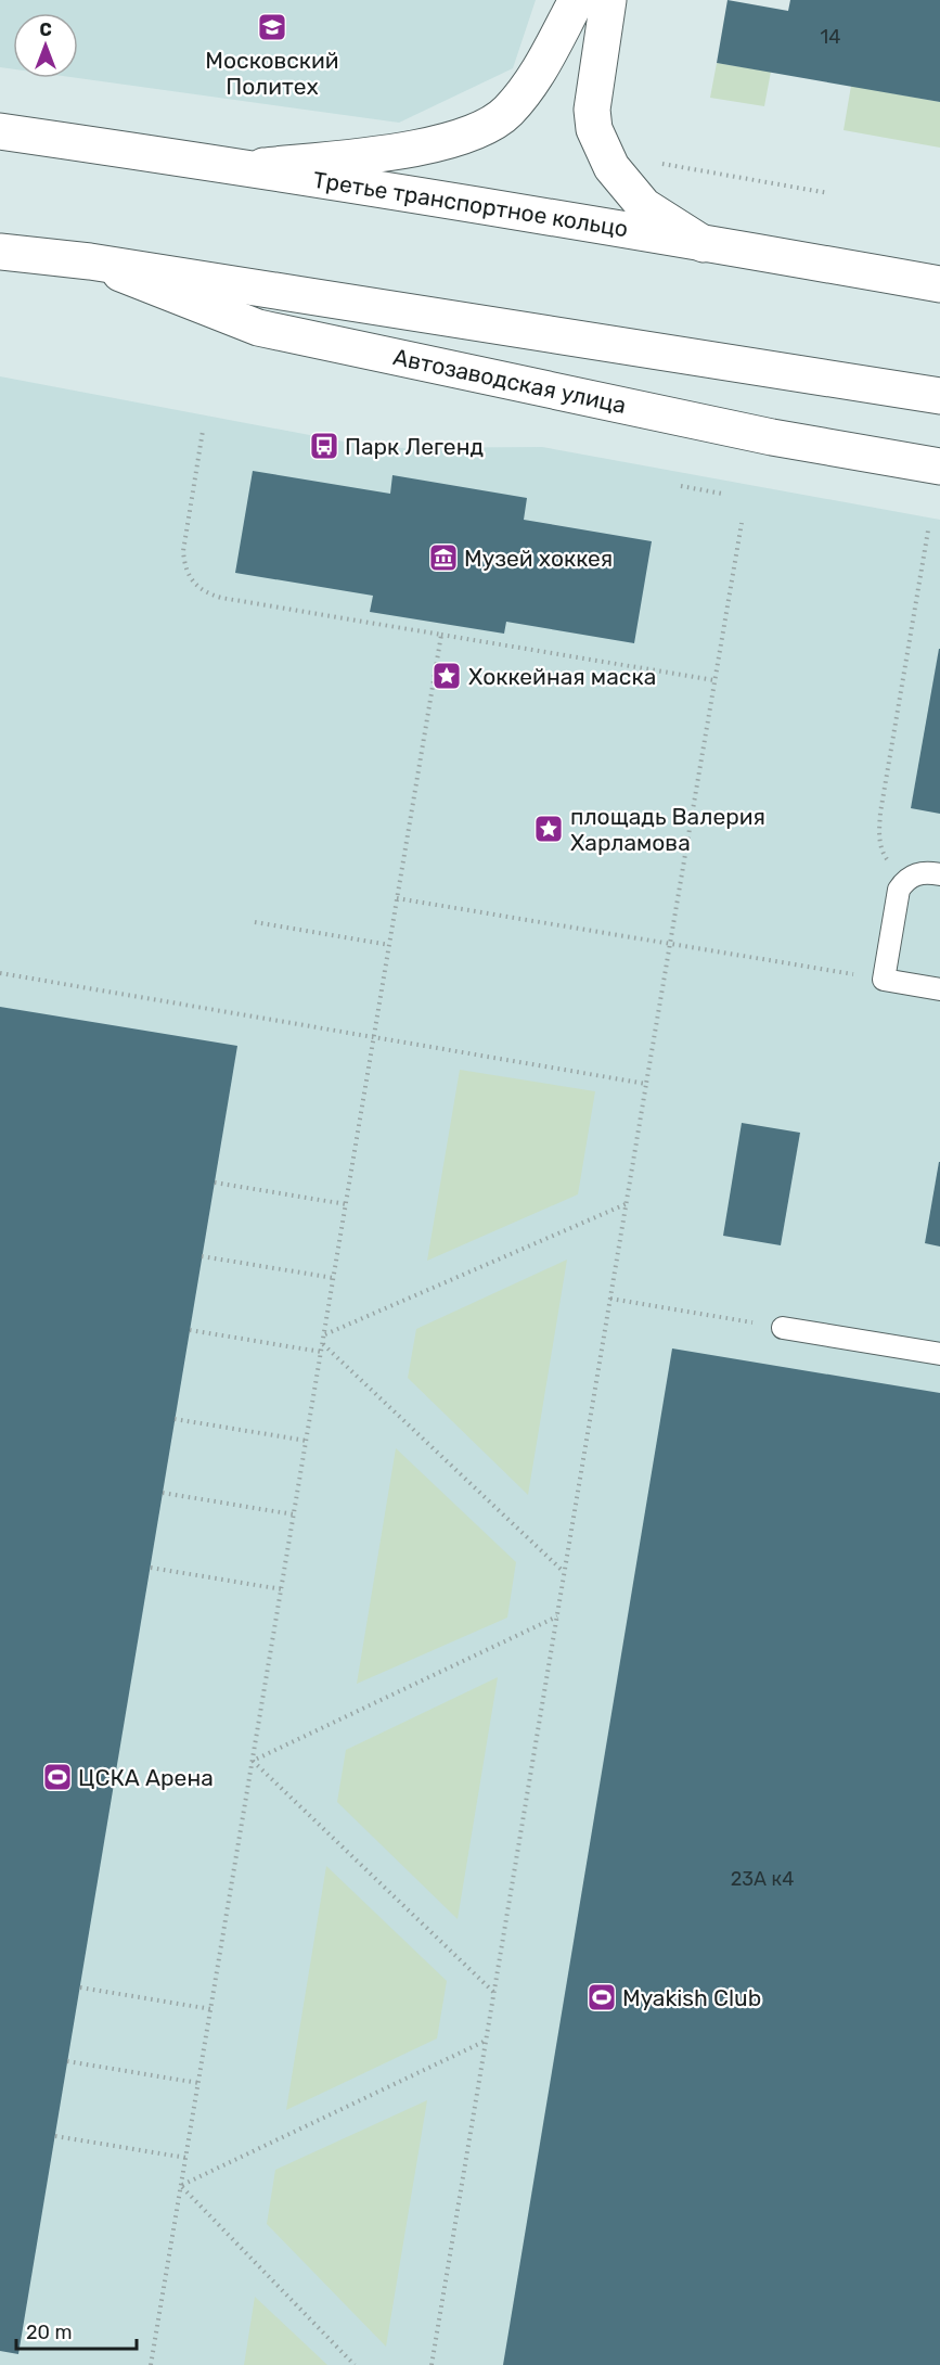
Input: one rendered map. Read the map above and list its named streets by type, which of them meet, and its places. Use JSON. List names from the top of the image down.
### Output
{
  "streets": {
    "main road": ["Третье транспортное кольцо", "Автозаводская улица"]
  },
  "places": {
    "school or university": ["Московский Политех"],
    "bus stop": ["Парк Легенд"],
    "museum": ["Музей хоккея"],
    "place": ["Хоккейная маска", "площадь Валерия Харламова"],
    "sports": ["ЦСКА Арена", "Myakish Club"]
  },
  "house_numbers": ["14", "23А к4"],
  "scale_bar": "20 m",
  "north": "top"
}
